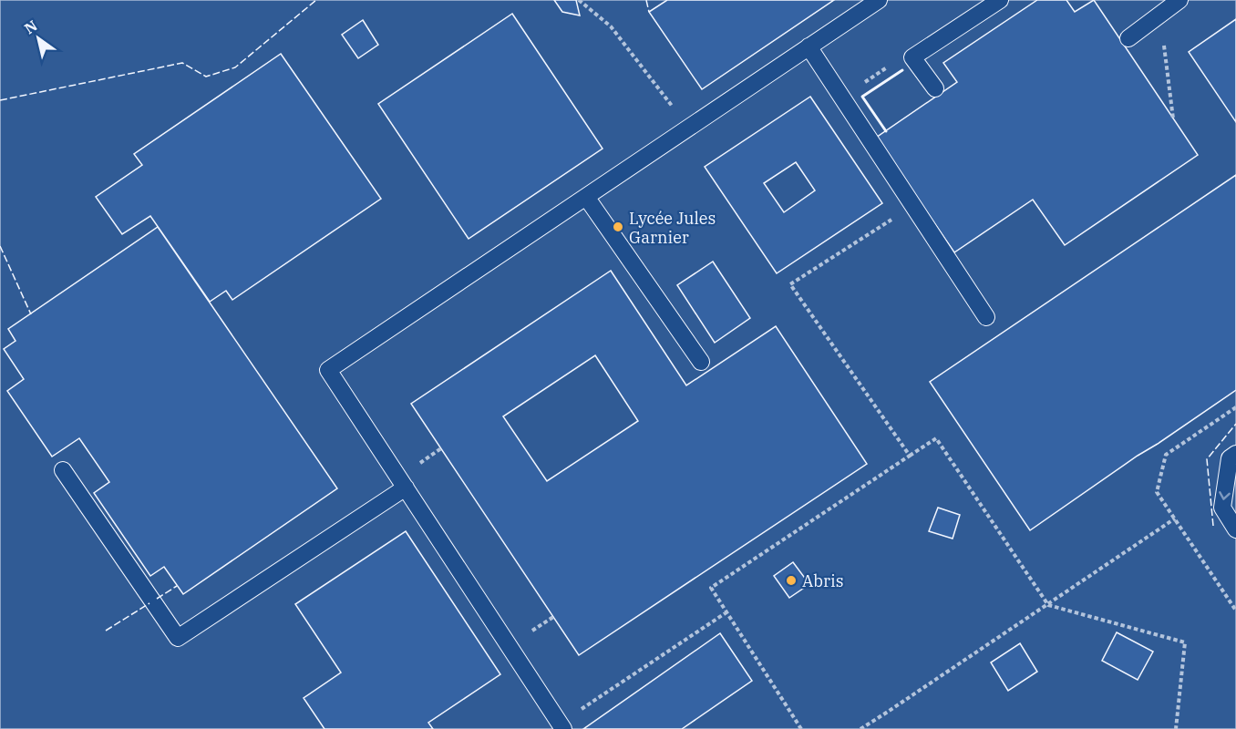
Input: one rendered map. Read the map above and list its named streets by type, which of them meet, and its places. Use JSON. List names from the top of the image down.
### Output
{
  "places": ["Lycée Jules Garnier", "Abris"],
  "north": "top left"
}
